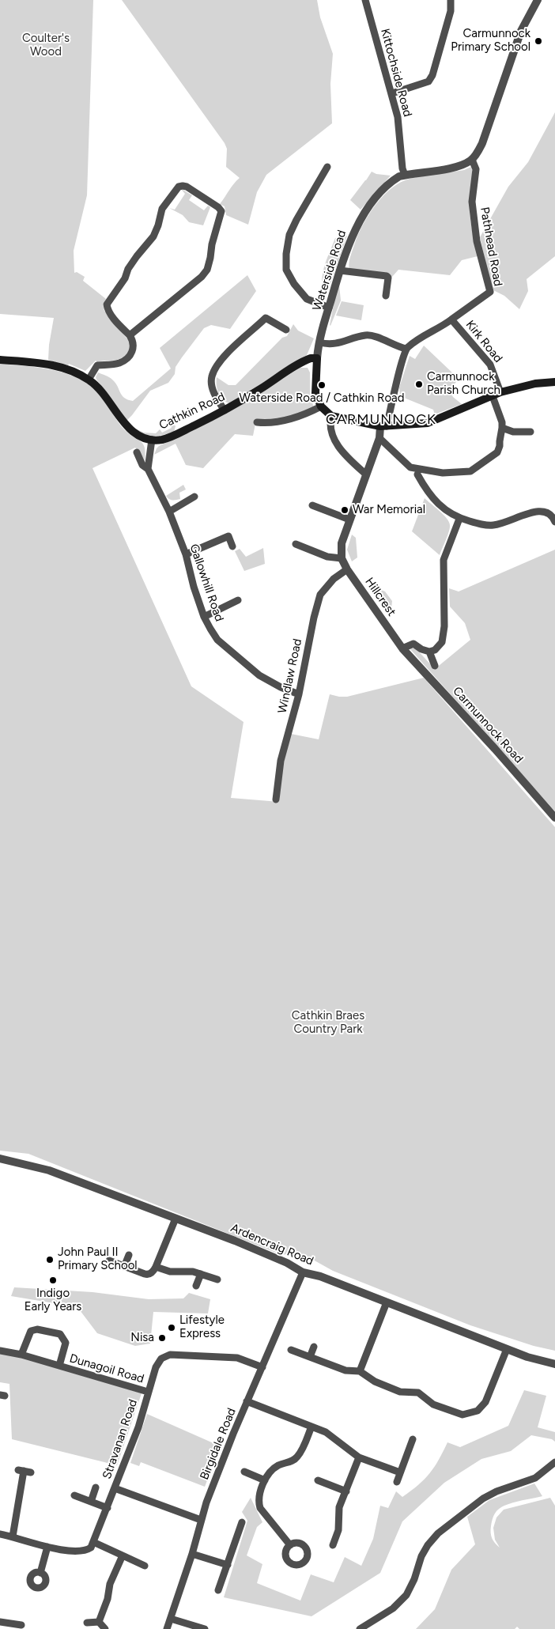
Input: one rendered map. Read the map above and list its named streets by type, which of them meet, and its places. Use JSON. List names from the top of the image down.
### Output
{
  "streets": {
    "main road": ["Waterside Road", "Cathkin Road"],
    "street": [
      "Kittochside Road",
      "Pathhead Road",
      "Kirk Road",
      "Gallowhill Road",
      "Hillcrest",
      "Windlaw Road",
      "Carmunnock Road",
      "Ardencraig Road",
      "Dunagoil Road",
      "Stravanan Road",
      "Birgidale Road"
    ]
  },
  "crossings": [
    ["Kittochside Road", "Waterside Road"],
    ["Pathhead Road", "Waterside Road"],
    ["Pathhead Road", "Kirk Road"],
    ["Waterside Road", "Cathkin Road"],
    ["Gallowhill Road", "Windlaw Road"],
    ["Hillcrest", "Windlaw Road"],
    ["Hillcrest", "Carmunnock Road"],
    ["Ardencraig Road", "Birgidale Road"],
    ["Dunagoil Road", "Stravanan Road"],
    ["Stravanan Road", "Birgidale Road"]
  ],
  "districts": ["CARMUNNOCK"],
  "parks": ["Coulter's Wood", "Cathkin Braes Country Park"],
  "places": [
    "Carmunnock Primary School",
    "Carmunnock Parish Church",
    "Waterside Road / Cathkin Road",
    "War Memorial",
    "John Paul II Primary School",
    "Indigo Early Years",
    "Lifestyle Express",
    "Nisa"
  ]
}
